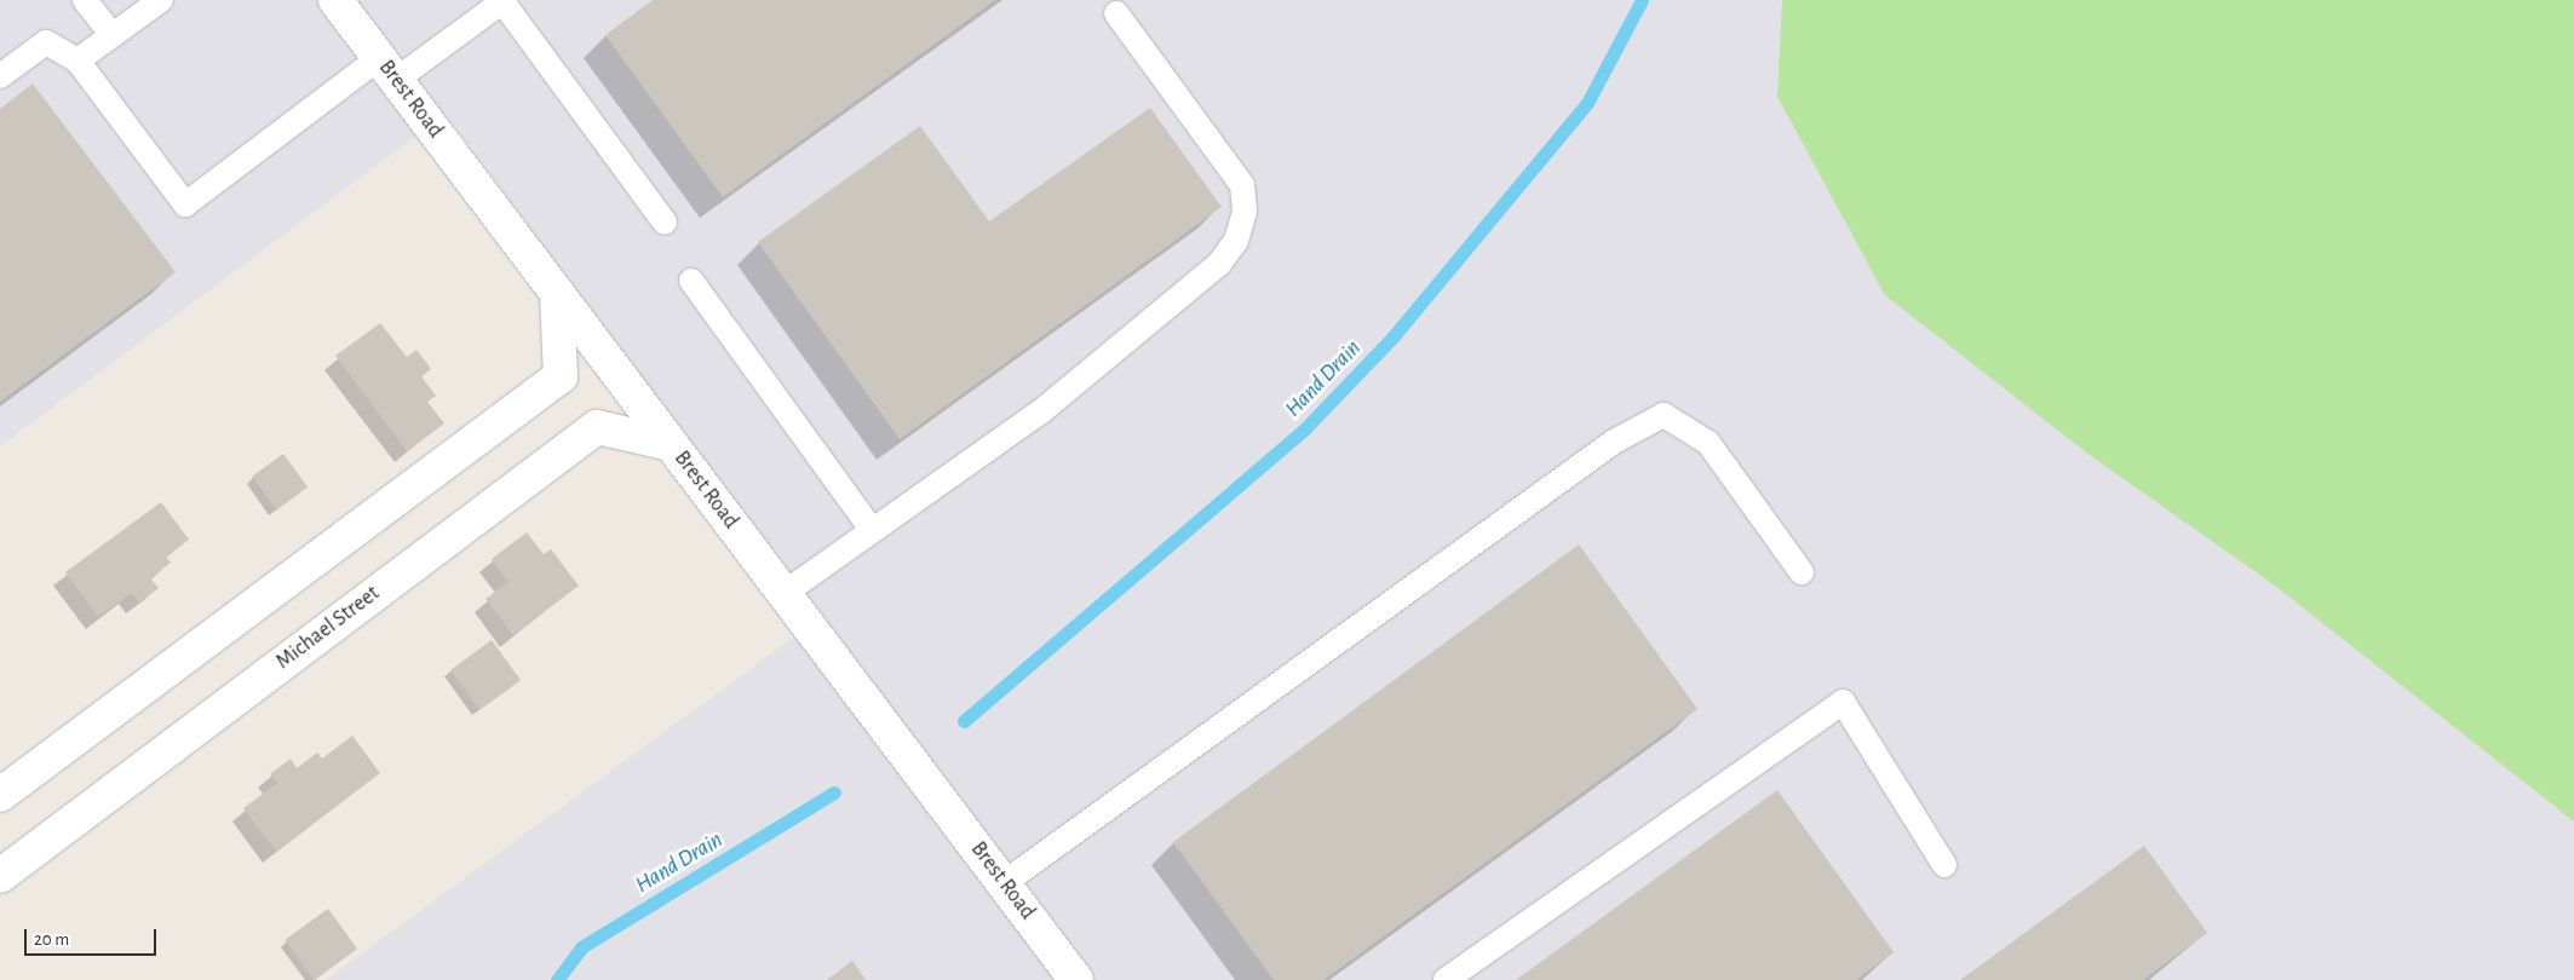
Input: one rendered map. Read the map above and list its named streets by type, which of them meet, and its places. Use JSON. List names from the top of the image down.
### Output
{
  "streets": {
    "street": ["Brest Road", "Michael Street"]
  },
  "crossings": [
    ["Brest Road", "Michael Street"]
  ],
  "water": ["Hand Drain"],
  "scale_bar": "20 m"
}
